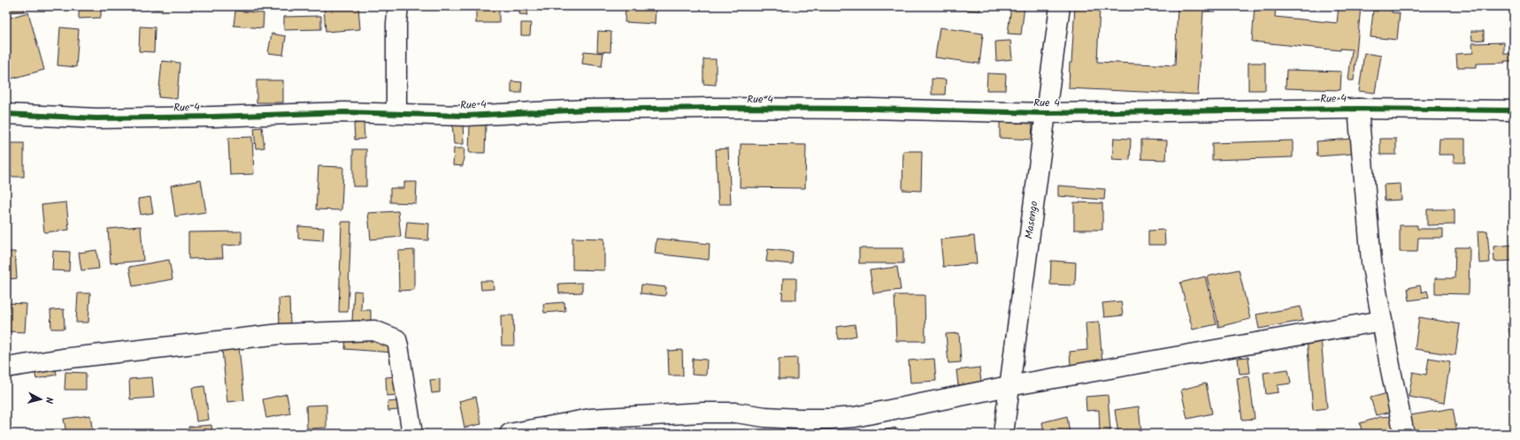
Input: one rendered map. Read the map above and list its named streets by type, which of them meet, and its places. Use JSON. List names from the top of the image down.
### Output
{
  "streets": {
    "street": ["Rue 4", "Masengo"]
  },
  "crossings": [
    ["Rue 4", "Masengo"]
  ],
  "north": "right"
}
